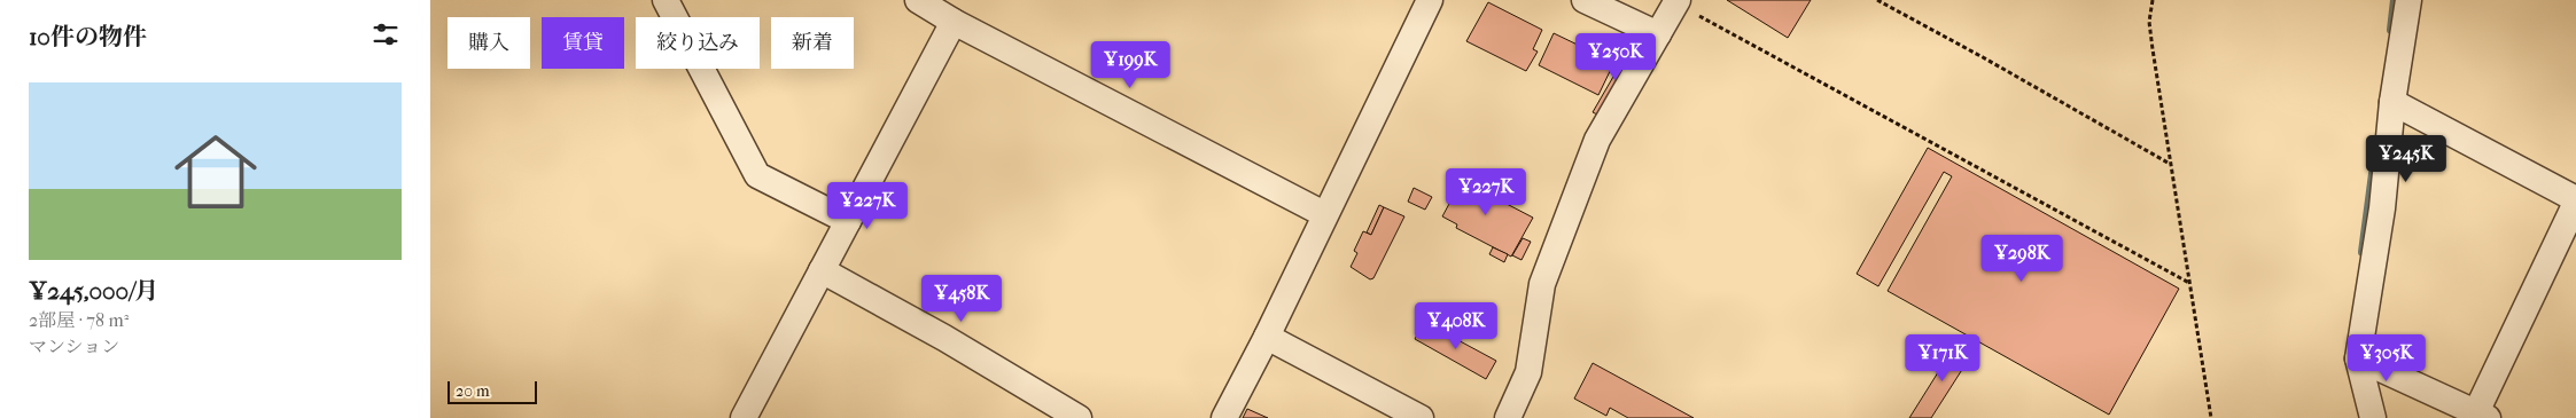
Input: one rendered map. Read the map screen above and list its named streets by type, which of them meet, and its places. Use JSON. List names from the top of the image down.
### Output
{
  "scale_bar": "20 m",
  "page": {
    "heading": "10件の物件",
    "chip": [
      "購入",
      "賃貸",
      "絞り込み",
      "新着"
    ],
    "price": [
      "¥250K",
      "¥199K",
      "¥245K",
      "¥227K",
      "¥227K",
      "¥298K",
      "¥458K",
      "¥408K",
      "¥171K",
      "¥305K"
    ],
    "list": [
      {
        "name": "¥245,000/月",
        "note": "2部屋 · 78 m² · マンション"
      }
    ],
    "scale": "20 m"
  }
}
